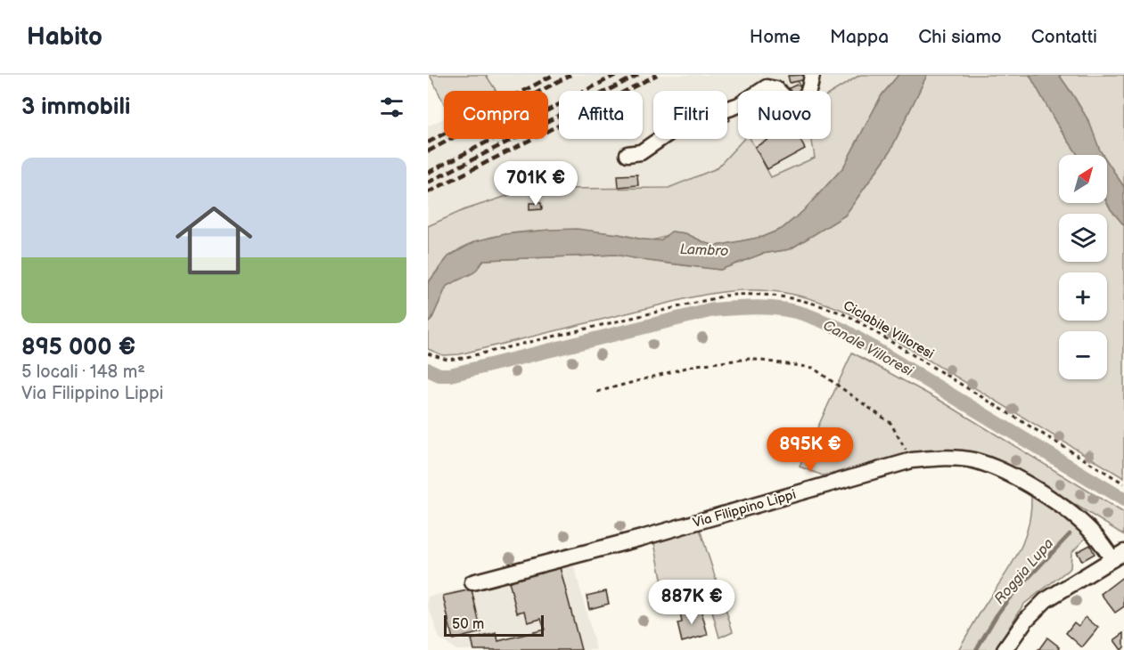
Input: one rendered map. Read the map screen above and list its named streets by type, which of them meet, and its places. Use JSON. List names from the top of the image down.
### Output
{
  "streets": {
    "street": ["Via Filippino Lippi"],
    "path": ["Ciclabile Villoresi"]
  },
  "water": ["Lambro", "Canale Villoresi", "Roggia Lupa"],
  "scale_bar": "50 m",
  "north": "top right",
  "page": {
    "header": "Habito",
    "nav": [
      "Home",
      "Mappa",
      "Chi siamo",
      "Contatti"
    ],
    "heading": "3 immobili",
    "chip": [
      "Compra",
      "Affitta",
      "Filtri",
      "Nuovo"
    ],
    "list": [
      {
        "name": "895 000 €",
        "note": "5 locali · 148 m² · Via Filippino Lippi"
      }
    ],
    "map_buttons": ["+", "−"],
    "price": ["701K €", "895K €", "887K €"],
    "scale": "50 m"
  }
}
